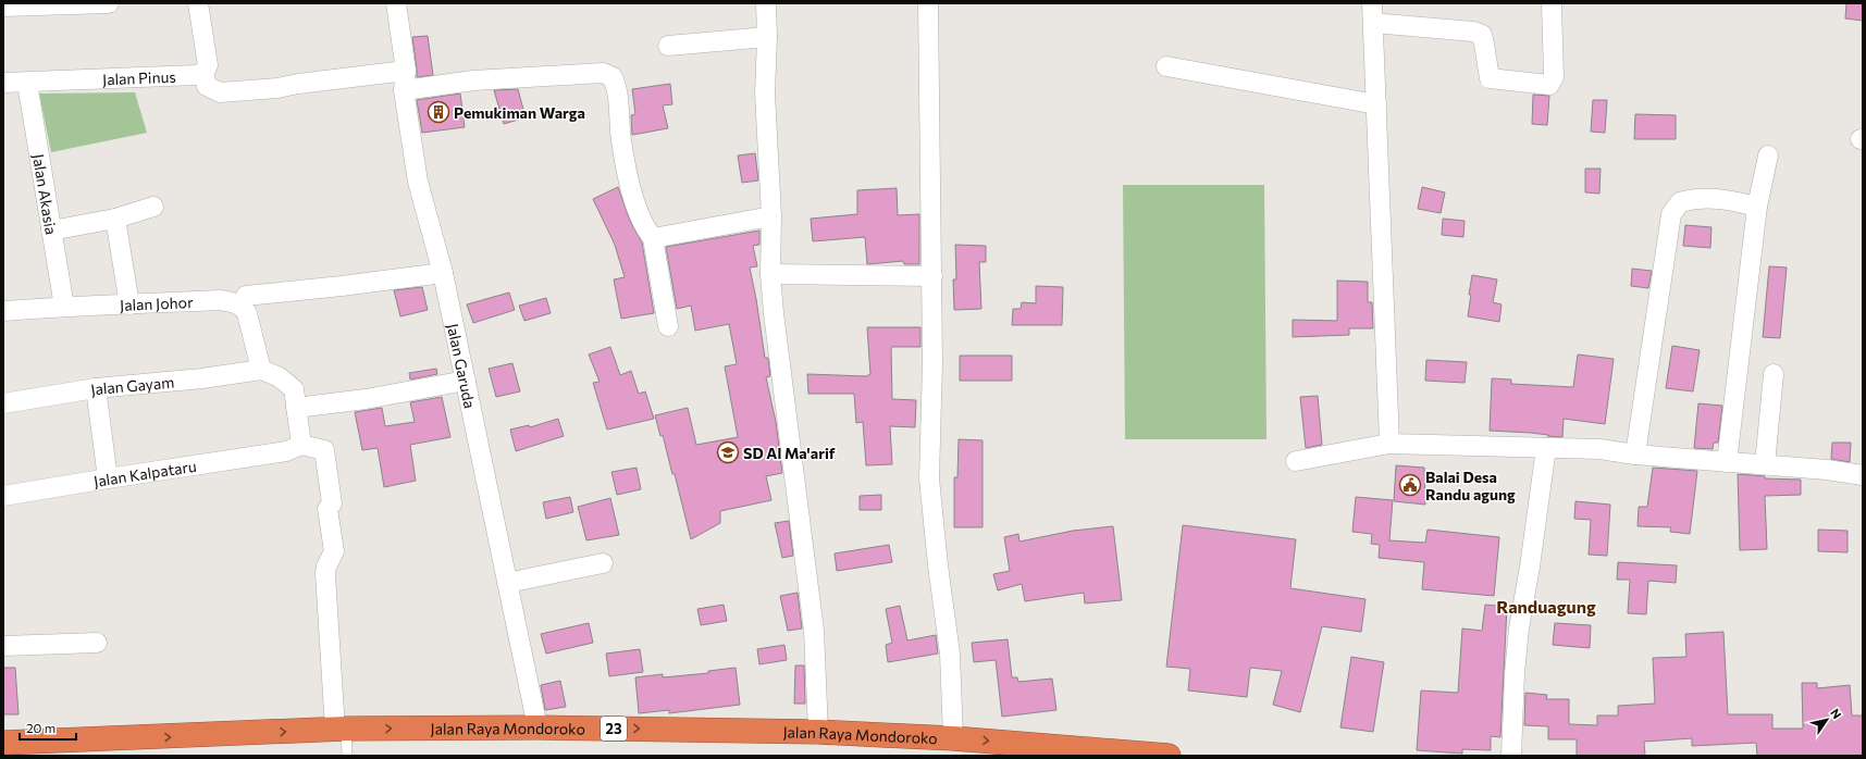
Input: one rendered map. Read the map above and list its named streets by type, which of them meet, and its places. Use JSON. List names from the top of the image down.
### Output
{
  "streets": {
    "highway": ["Jalan Raya Mondoroko", "23"],
    "street": [
      "Jalan Pinus",
      "Jalan Akasia",
      "Jalan Johor",
      "Jalan Garuda",
      "Jalan Gayam",
      "Jalan Kalpataru"
    ]
  },
  "crossings": [
    ["Jalan Pinus", "Jalan Akasia"],
    ["Jalan Akasia", "Jalan Johor"],
    ["Jalan Johor", "Jalan Gayam"],
    ["Jalan Garuda", "Jalan Raya Mondoroko"]
  ],
  "one_way": ["Jalan Raya Mondoroko"],
  "districts": ["Randuagung"],
  "places": {
    "building": ["Pemukiman Warga"],
    "school or university": ["SD Al Ma'arif"],
    "public building": ["Balai Desa Randu agung"]
  },
  "scale_bar": "20 m",
  "north": "top right"
}
